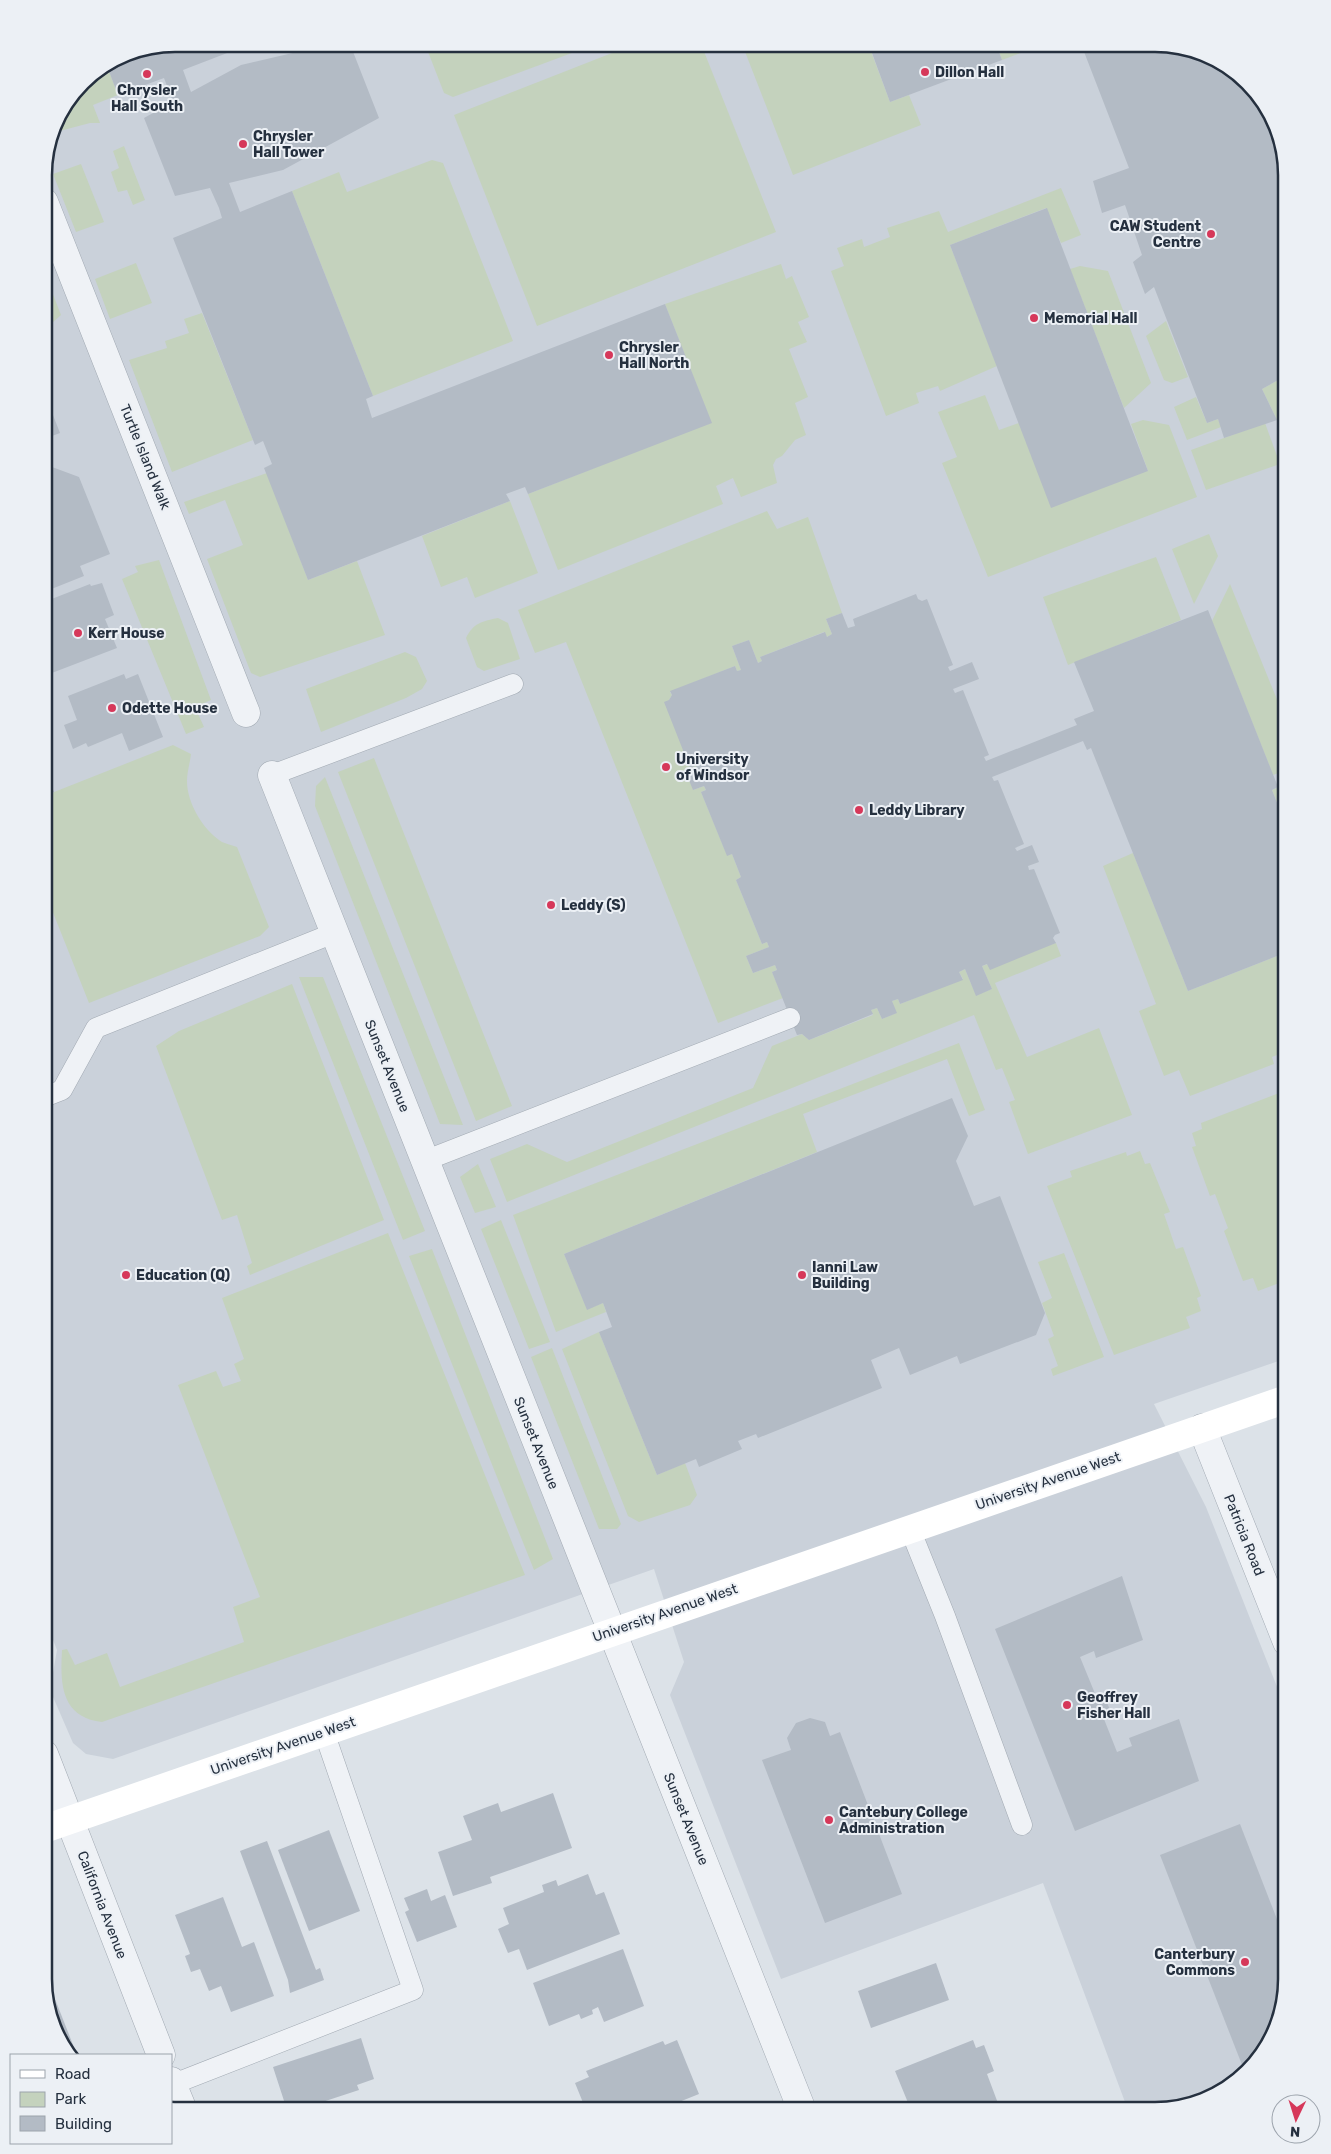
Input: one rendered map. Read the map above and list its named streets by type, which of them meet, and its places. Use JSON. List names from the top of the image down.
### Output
{
  "streets": {
    "main road": ["University Avenue West"],
    "street": [
      "Turtle Island Walk",
      "Sunset Avenue",
      "Patricia Road",
      "California Avenue"
    ]
  },
  "crossings": [
    ["Sunset Avenue", "University Avenue West"],
    ["University Avenue West", "Patricia Road"],
    ["University Avenue West", "California Avenue"]
  ],
  "places": [
    "Dillon Hall",
    "Chrysler Hall South",
    "Chrysler Hall Tower",
    "CAW Student Centre",
    "Memorial Hall",
    "Chrysler Hall North",
    "Kerr House",
    "Odette House",
    "University of Windsor",
    "Leddy Library",
    "Leddy (S)",
    "Education (Q)",
    "Ianni Law Building",
    "Geoffrey Fisher Hall",
    "Cantebury College Administration",
    "Canterbury Commons"
  ],
  "legend": ["Road", "Park", "Building"],
  "north": "bottom"
}
